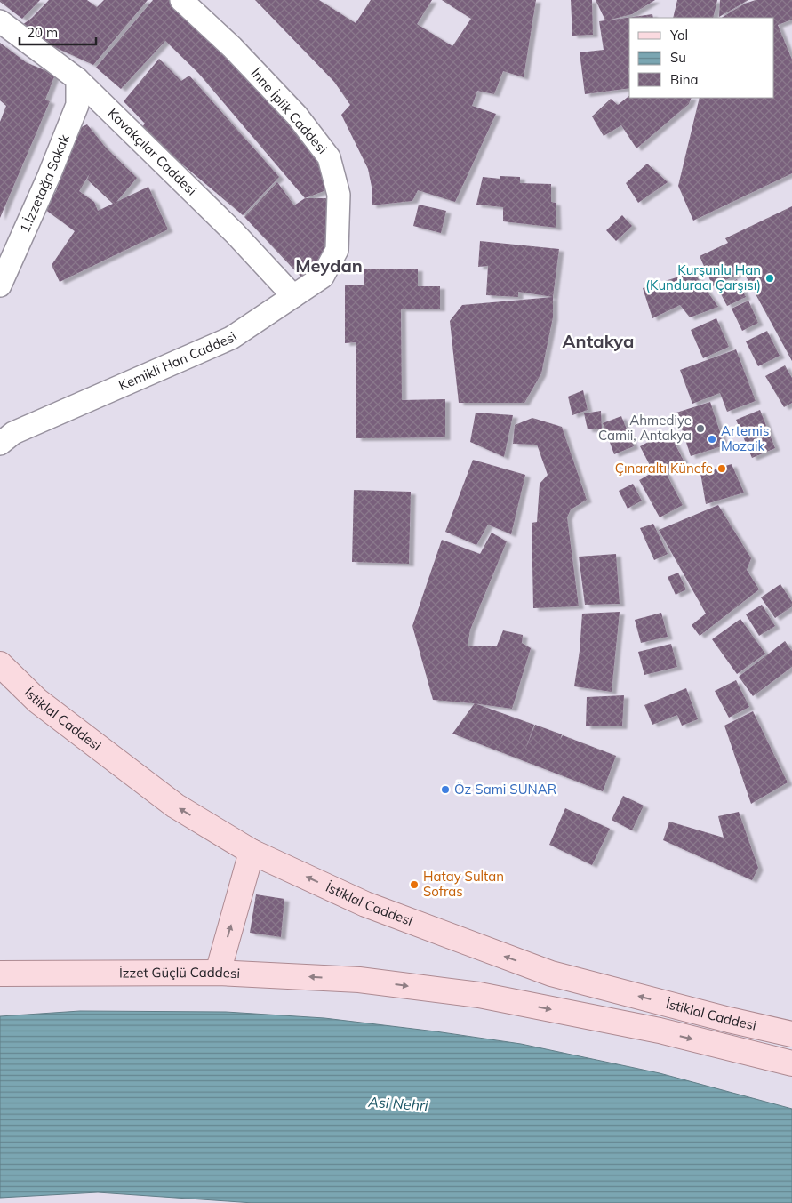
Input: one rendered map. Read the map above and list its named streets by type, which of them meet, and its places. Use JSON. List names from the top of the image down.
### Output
{
  "streets": {
    "main road": ["İstiklal Caddesi", "İzzet Güçlü Caddesi"],
    "street": [
      "İnne İplik Caddesi",
      "Kavakçılar Caddesi",
      "1.İzzetağa Sokak",
      "Kemikli Han Caddesi"
    ]
  },
  "crossings": [
    ["İnne İplik Caddesi", "Kemikli Han Caddesi"],
    ["Kavakçılar Caddesi", "1.İzzetağa Sokak"],
    ["Kavakçılar Caddesi", "Kemikli Han Caddesi"]
  ],
  "one_way": ["İstiklal Caddesi"],
  "districts": ["Meydan", "Antakya"],
  "water": ["Asi Nehri"],
  "places": [
    "Kurşunlu Han (Kunduracı Çarşısı)",
    "Ahmediye Camii, Antakya",
    "Artemis Mozaik",
    "Çınaraltı Künefe",
    "Öz Sami SUNAR",
    "Hatay Sultan Sofras"
  ],
  "legend": ["Yol", "Su", "Bina"],
  "scale_bar": "20 m"
}
